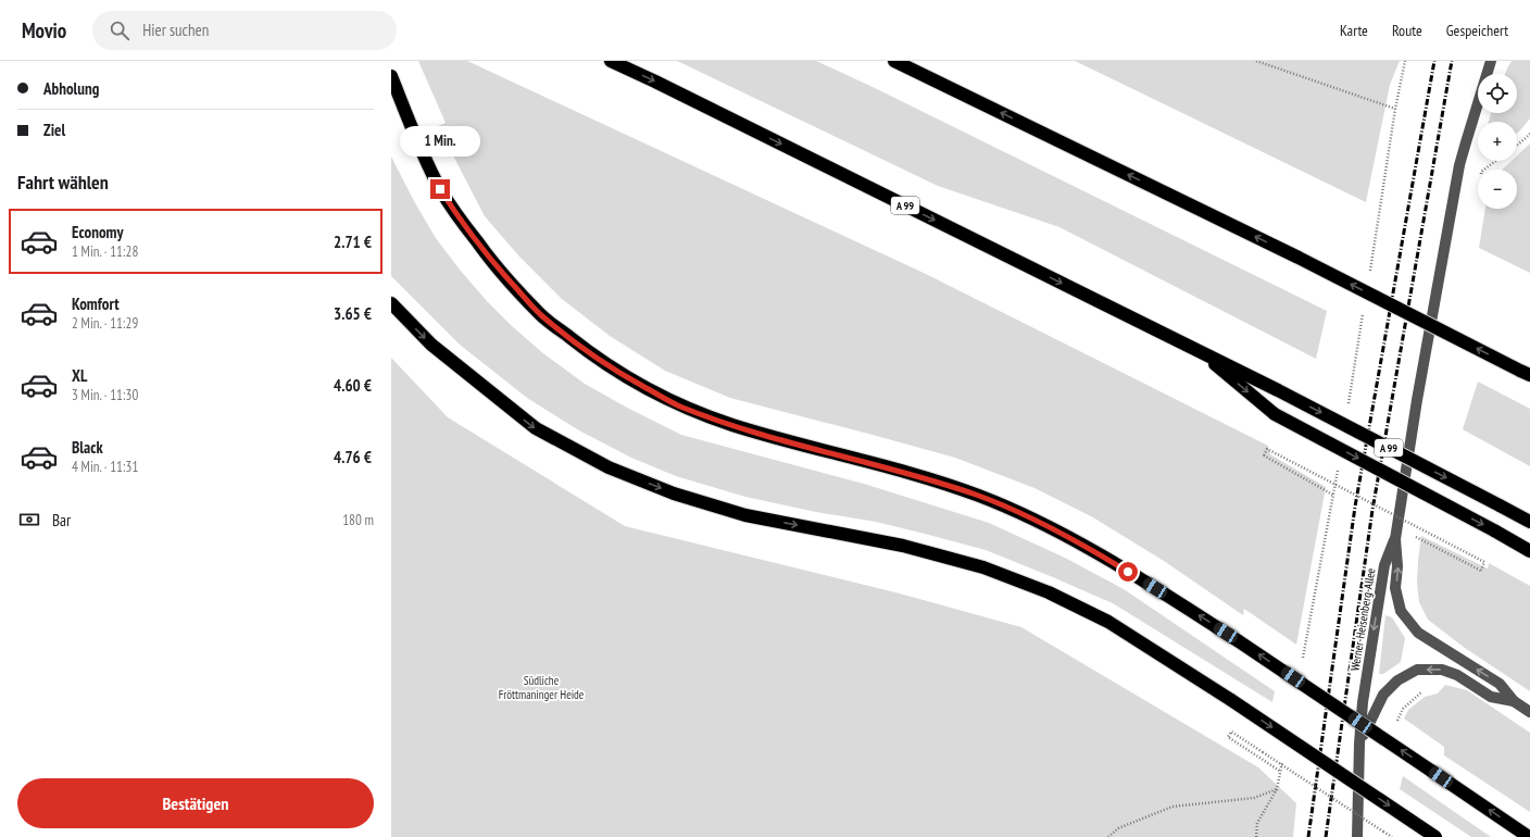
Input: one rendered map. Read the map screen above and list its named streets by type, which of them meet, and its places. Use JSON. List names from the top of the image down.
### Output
{
  "streets": {
    "highway": ["A 99"],
    "street": ["Werner-Heisenberg-Allee"]
  },
  "parks": ["Südliche Fröttmaninger Heide"],
  "page": {
    "header": "Movio",
    "search": "Hier suchen",
    "nav": ["Karte", "Route", "Gespeichert"],
    "banner": ["Abholung", "Ziel"],
    "map_buttons": ["+", "−"],
    "bubble": "1 Min.",
    "heading": "Fahrt wählen",
    "list": [
      {
        "name": "Economy",
        "note": "1 Min. · 11:28",
        "value": "2.71 €"
      },
      {
        "name": "Komfort",
        "note": "2 Min. · 11:29",
        "value": "3.65 €"
      },
      {
        "name": "XL",
        "note": "3 Min. · 11:30",
        "value": "4.60 €"
      },
      {
        "name": "Black",
        "note": "4 Min. · 11:31",
        "value": "4.76 €"
      }
    ],
    "pay": ["Bar", "180 m"],
    "buttons": "Bestätigen"
  }
}
